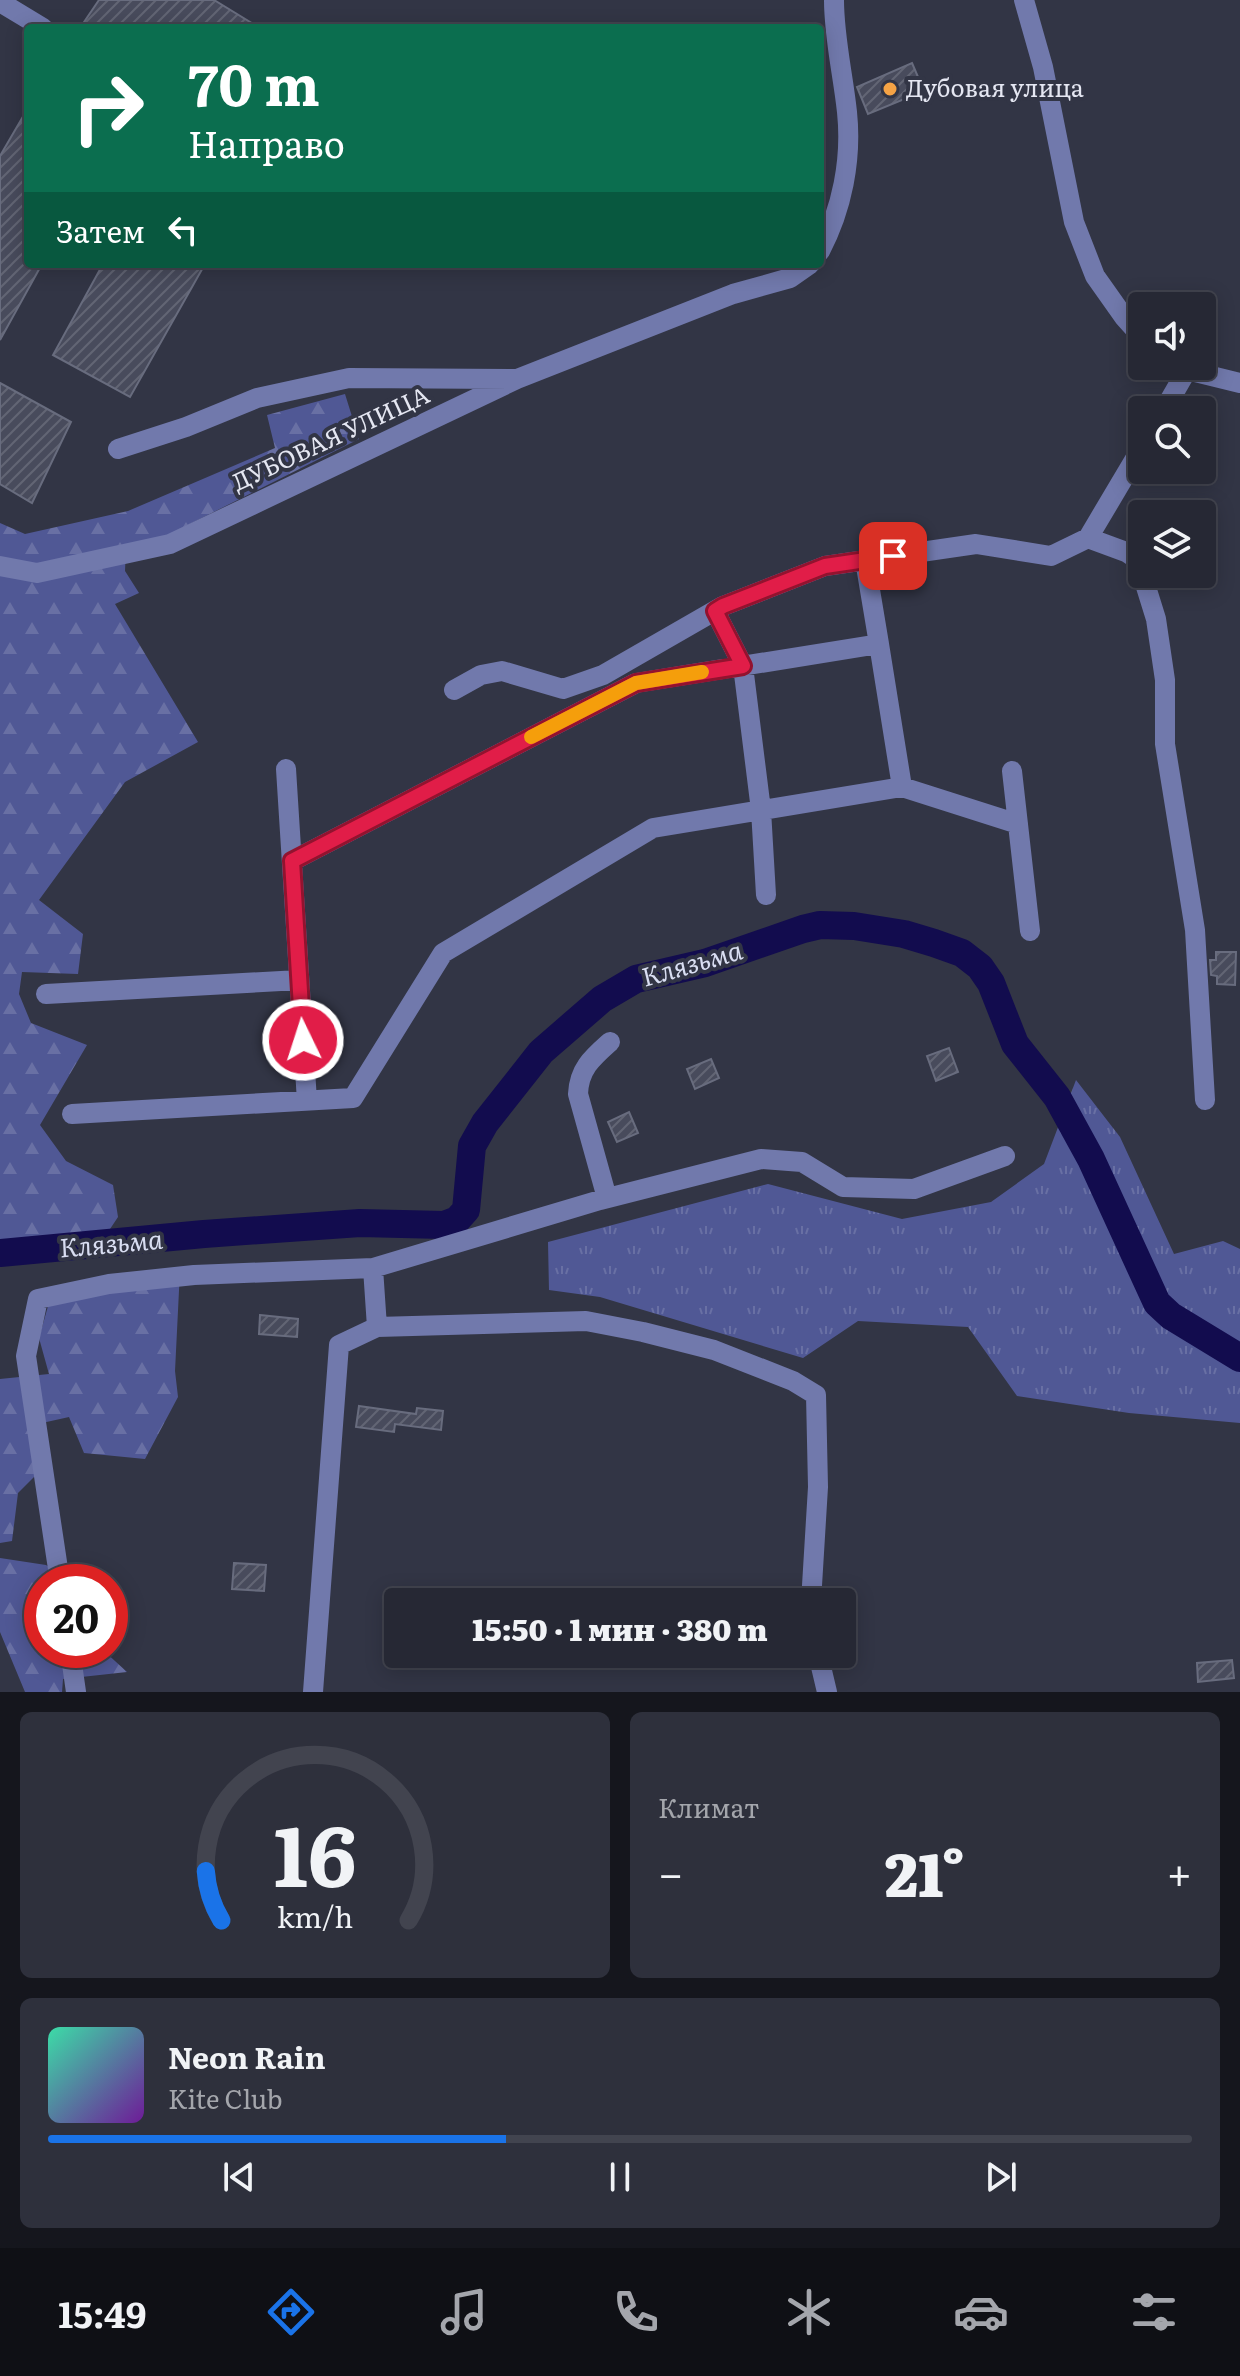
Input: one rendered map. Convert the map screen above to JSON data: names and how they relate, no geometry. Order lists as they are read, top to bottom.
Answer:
{
  "streets": {
    "street": ["ДУБОВАЯ УЛИЦА"]
  },
  "water": ["Клязьма"],
  "places": ["Дубовая улица"],
  "page": {
    "turn": ["70 m", "Направо"],
    "then": "Затем",
    "limit": "20",
    "trip": "15:50 · 1 мин · 380 m",
    "tile": "Климат",
    "heat": ["−", "21°", "+"],
    "song": ["Neon Rain", "Kite Club"],
    "tabs": "15:49",
    "gauge": ["16", "km/h"]
  }
}
